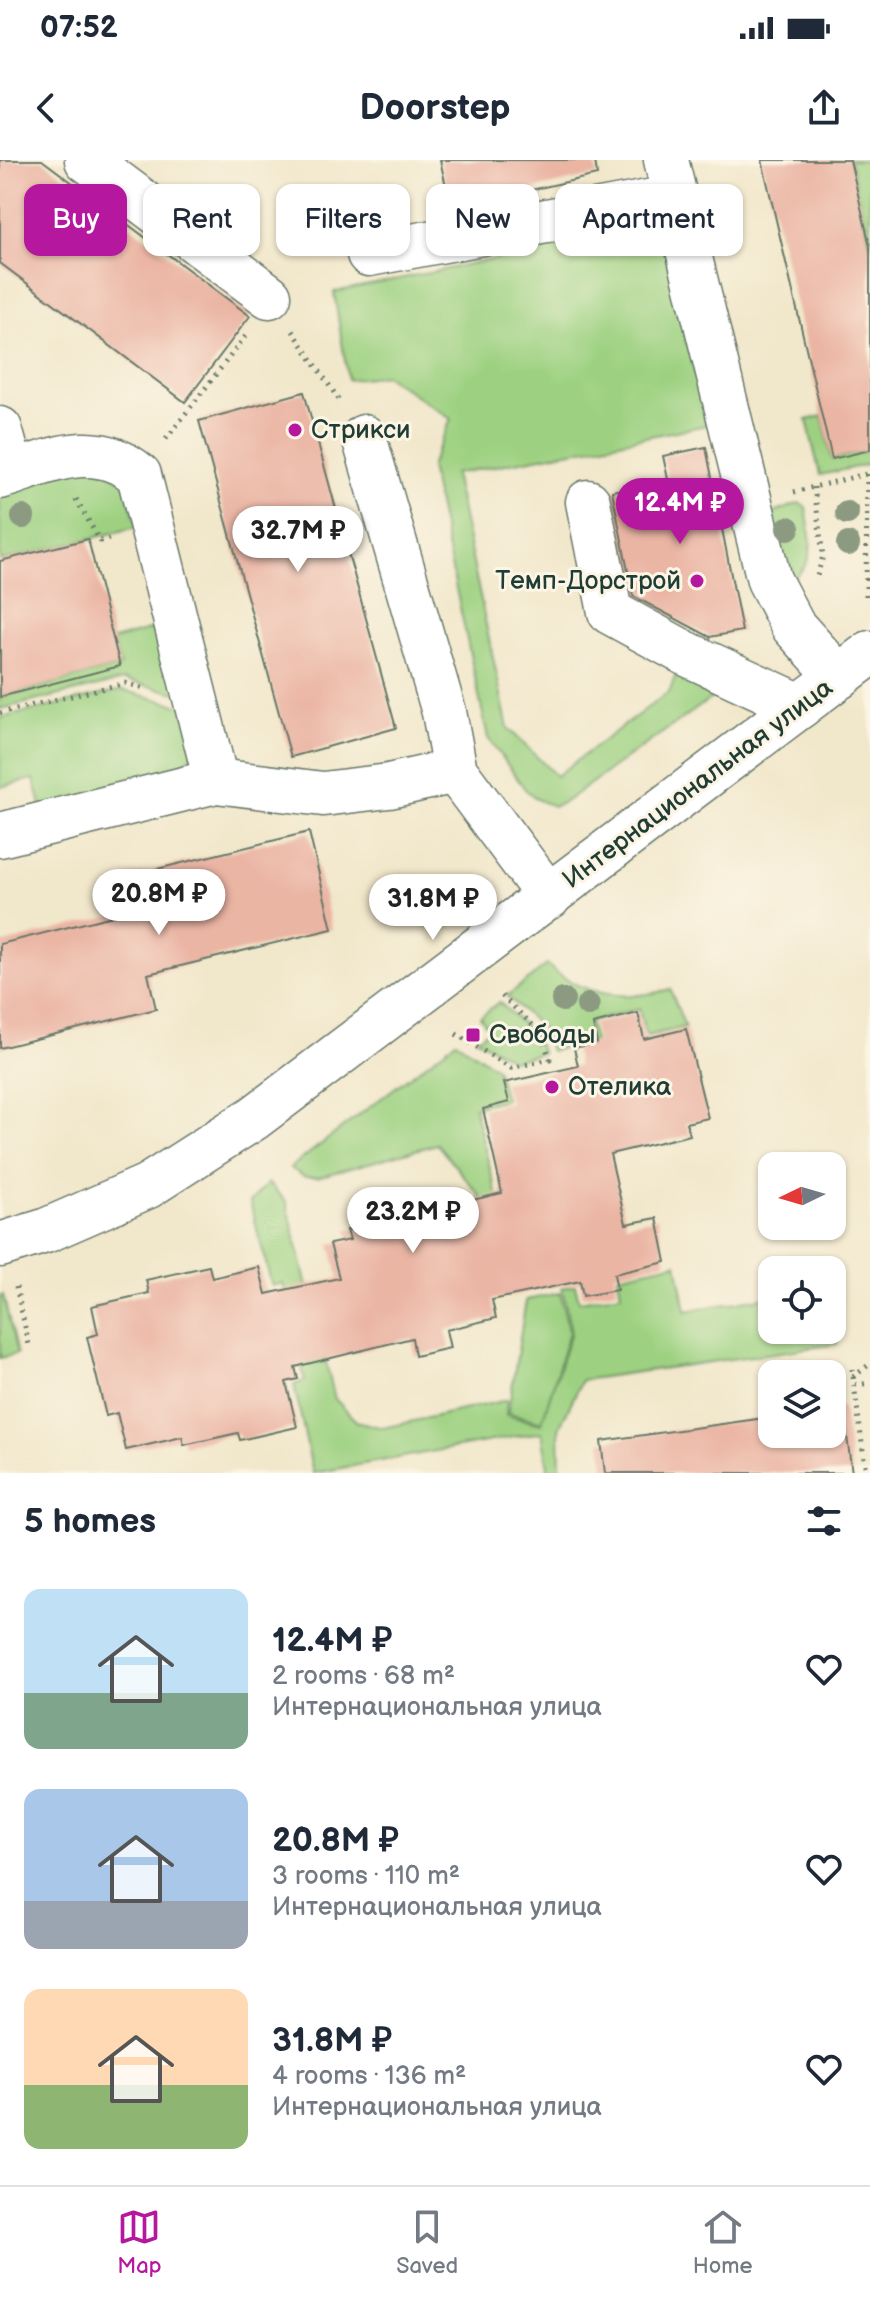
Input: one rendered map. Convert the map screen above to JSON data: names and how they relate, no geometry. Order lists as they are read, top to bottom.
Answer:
{
  "streets": {
    "street": ["Интернациональная улица"]
  },
  "places": {
    "other": ["Стрикси", "Темп-Дорстрой", "Отелика"],
    "transit": ["Свободы"]
  },
  "north": "left",
  "page": {
    "status": "07:52",
    "header": "Doorstep",
    "chip": [
      "Buy",
      "Rent",
      "Filters",
      "New",
      "Apartment"
    ],
    "price": [
      "12.4M ₽",
      "32.7M ₽",
      "20.8M ₽",
      "31.8M ₽",
      "23.2M ₽"
    ],
    "heading": "5 homes",
    "list": [
      {
        "name": "12.4M ₽",
        "note": "2 rooms · 68 m² · Интернациональная улица"
      },
      {
        "name": "20.8M ₽",
        "note": "3 rooms · 110 m² · Интернациональная улица"
      },
      {
        "name": "31.8M ₽",
        "note": "4 rooms · 136 m² · Интернациональная улица"
      }
    ],
    "tabs": ["Map", "Saved", "Home"]
  }
}
